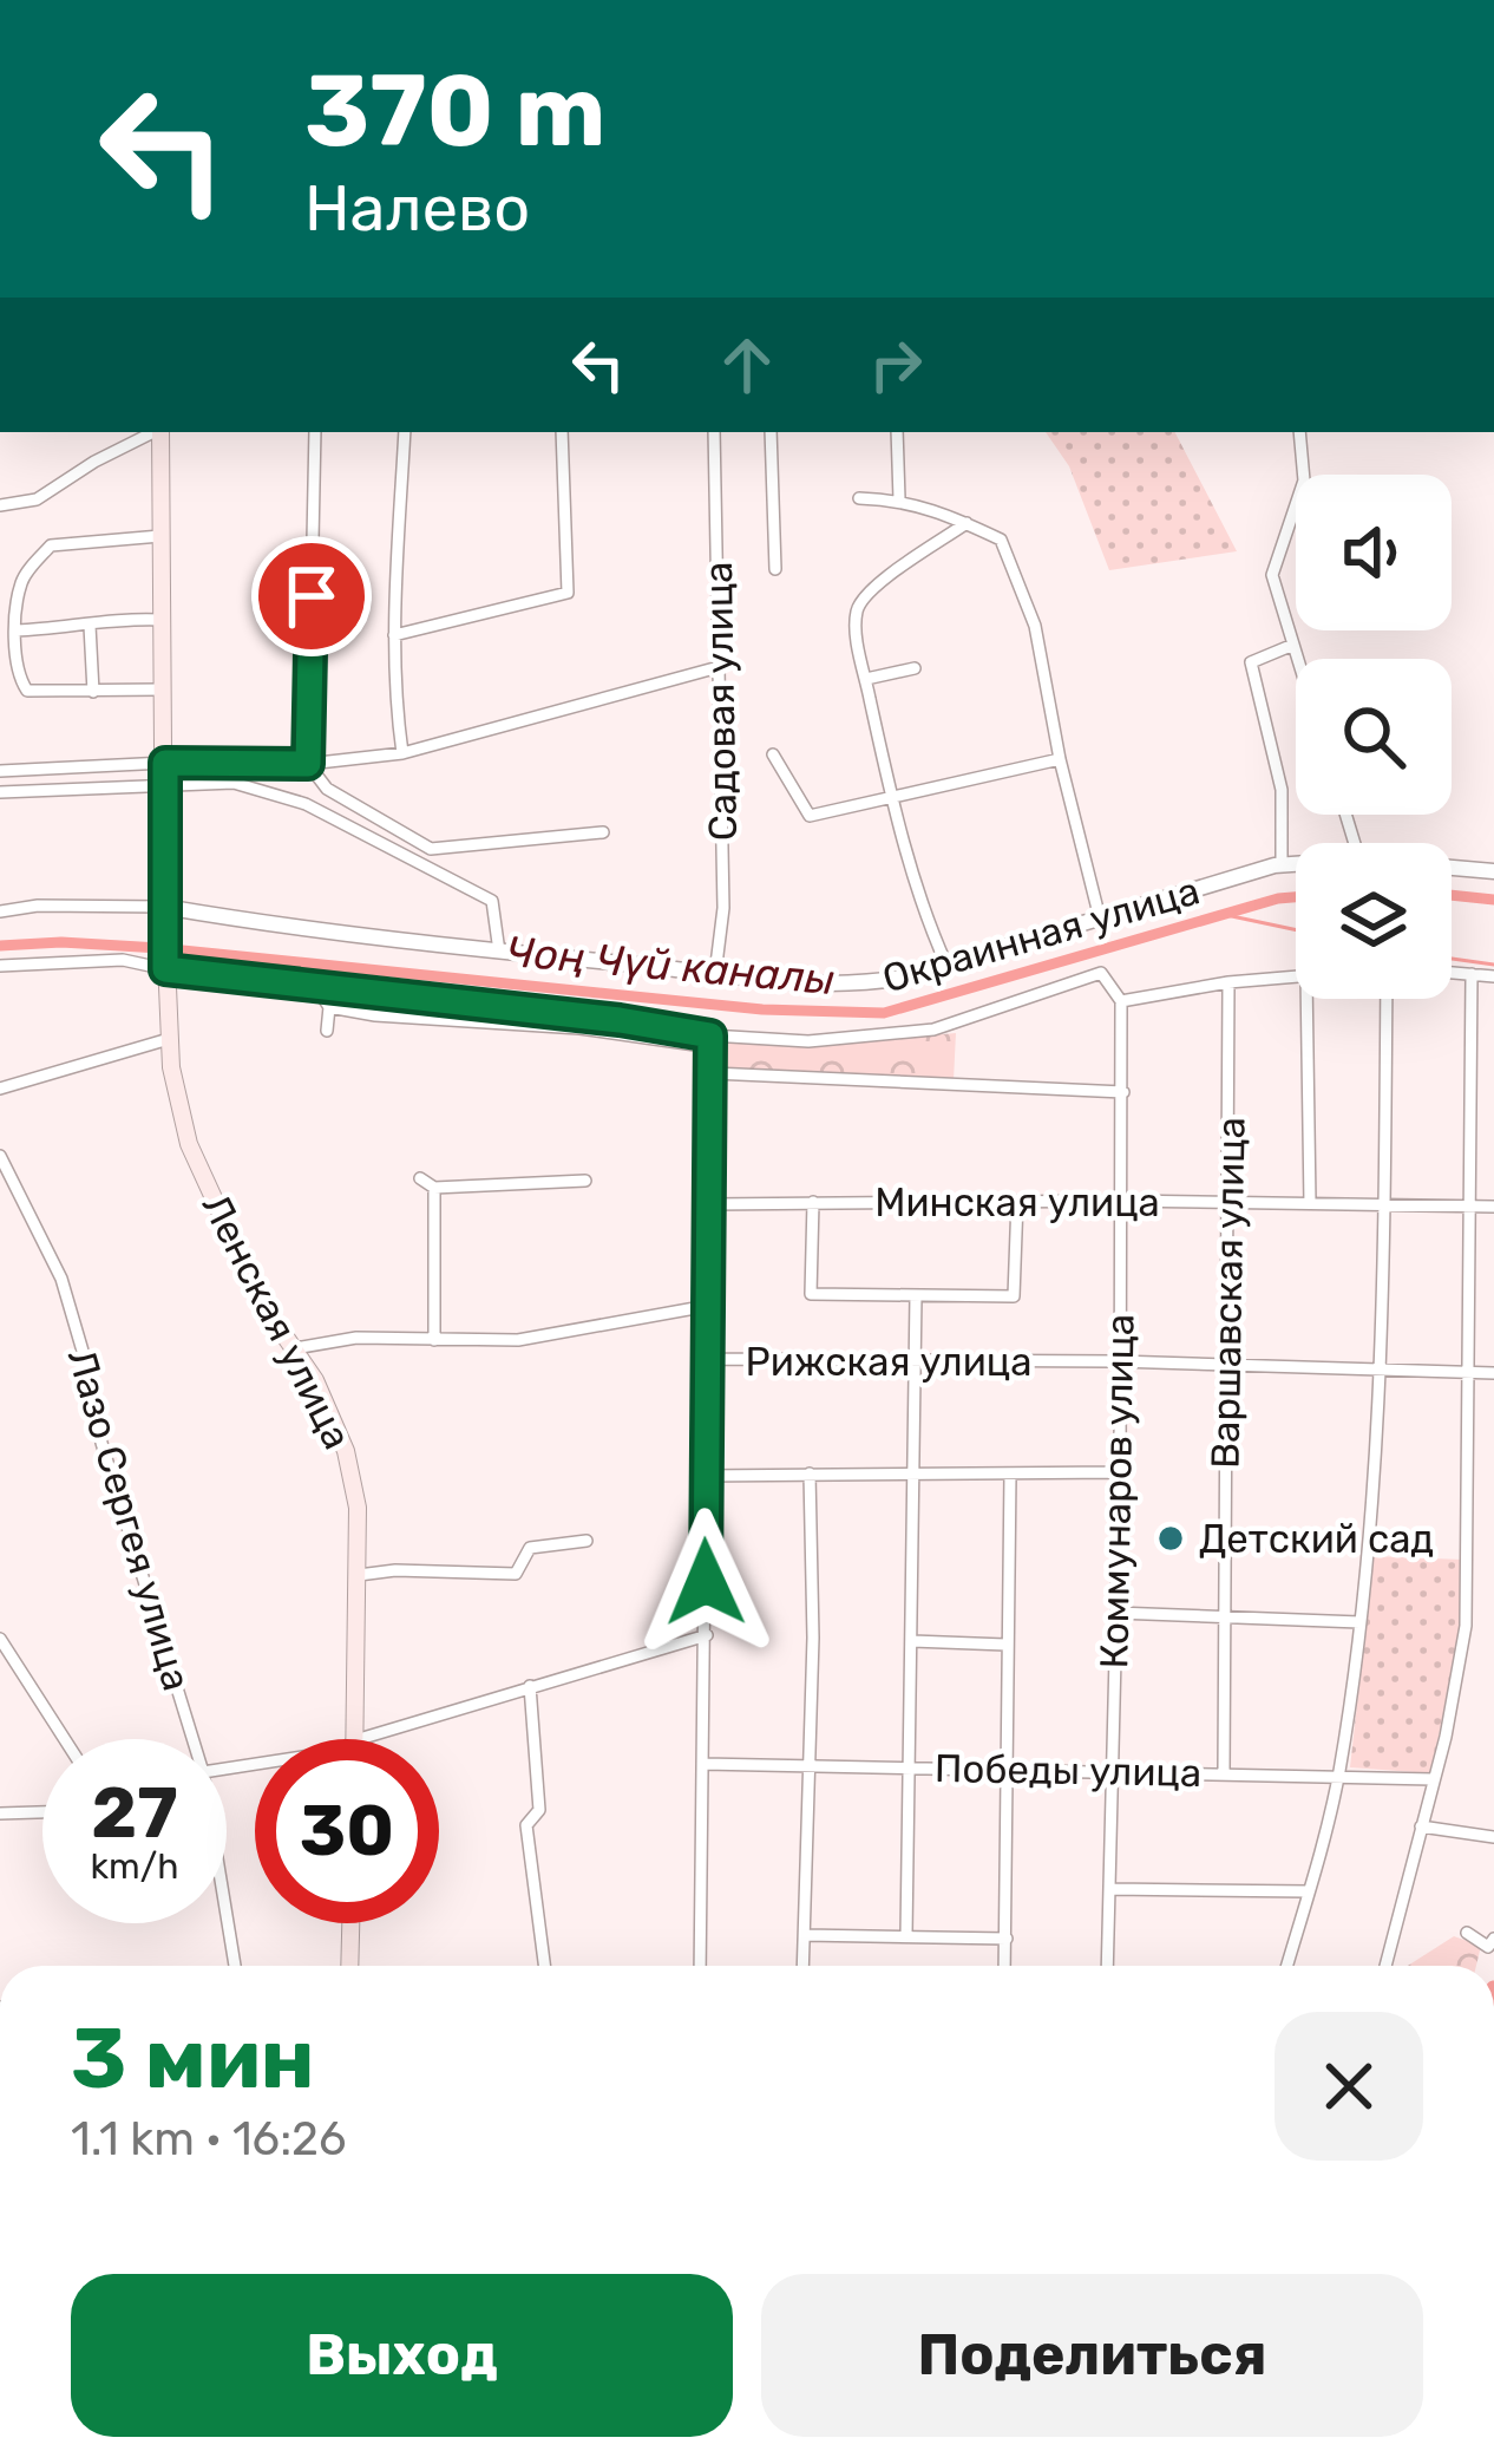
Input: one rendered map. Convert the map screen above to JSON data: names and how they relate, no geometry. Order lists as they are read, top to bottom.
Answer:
{
  "streets": {
    "main road": ["Ленская улица"],
    "street": [
      "Садовая улица",
      "Окраинная улица",
      "Минская улица",
      "Варшавская улица",
      "Рижская улица",
      "Коммунаров улица",
      "Лазо Сергея улица",
      "Победы улица"
    ]
  },
  "crossings": [
    ["Садовая улица", "Окраинная улица"],
    ["Окраинная улица", "Ленская улица"],
    ["Минская улица", "Варшавская улица"],
    ["Минская улица", "Коммунаров улица"],
    ["Варшавская улица", "Рижская улица"],
    ["Варшавская улица", "Победы улица"],
    ["Рижская улица", "Коммунаров улица"],
    ["Коммунаров улица", "Победы улица"]
  ],
  "water": ["Чоң Чүй каналы"],
  "places": ["Детский сад"],
  "page": {
    "turn": ["370 m", "Налево"],
    "speed": "27 km/h",
    "limit": "30",
    "heading": ["3 мин", "1.1 km · 16:26"],
    "buttons": ["Выход", "Поделиться"]
  }
}
